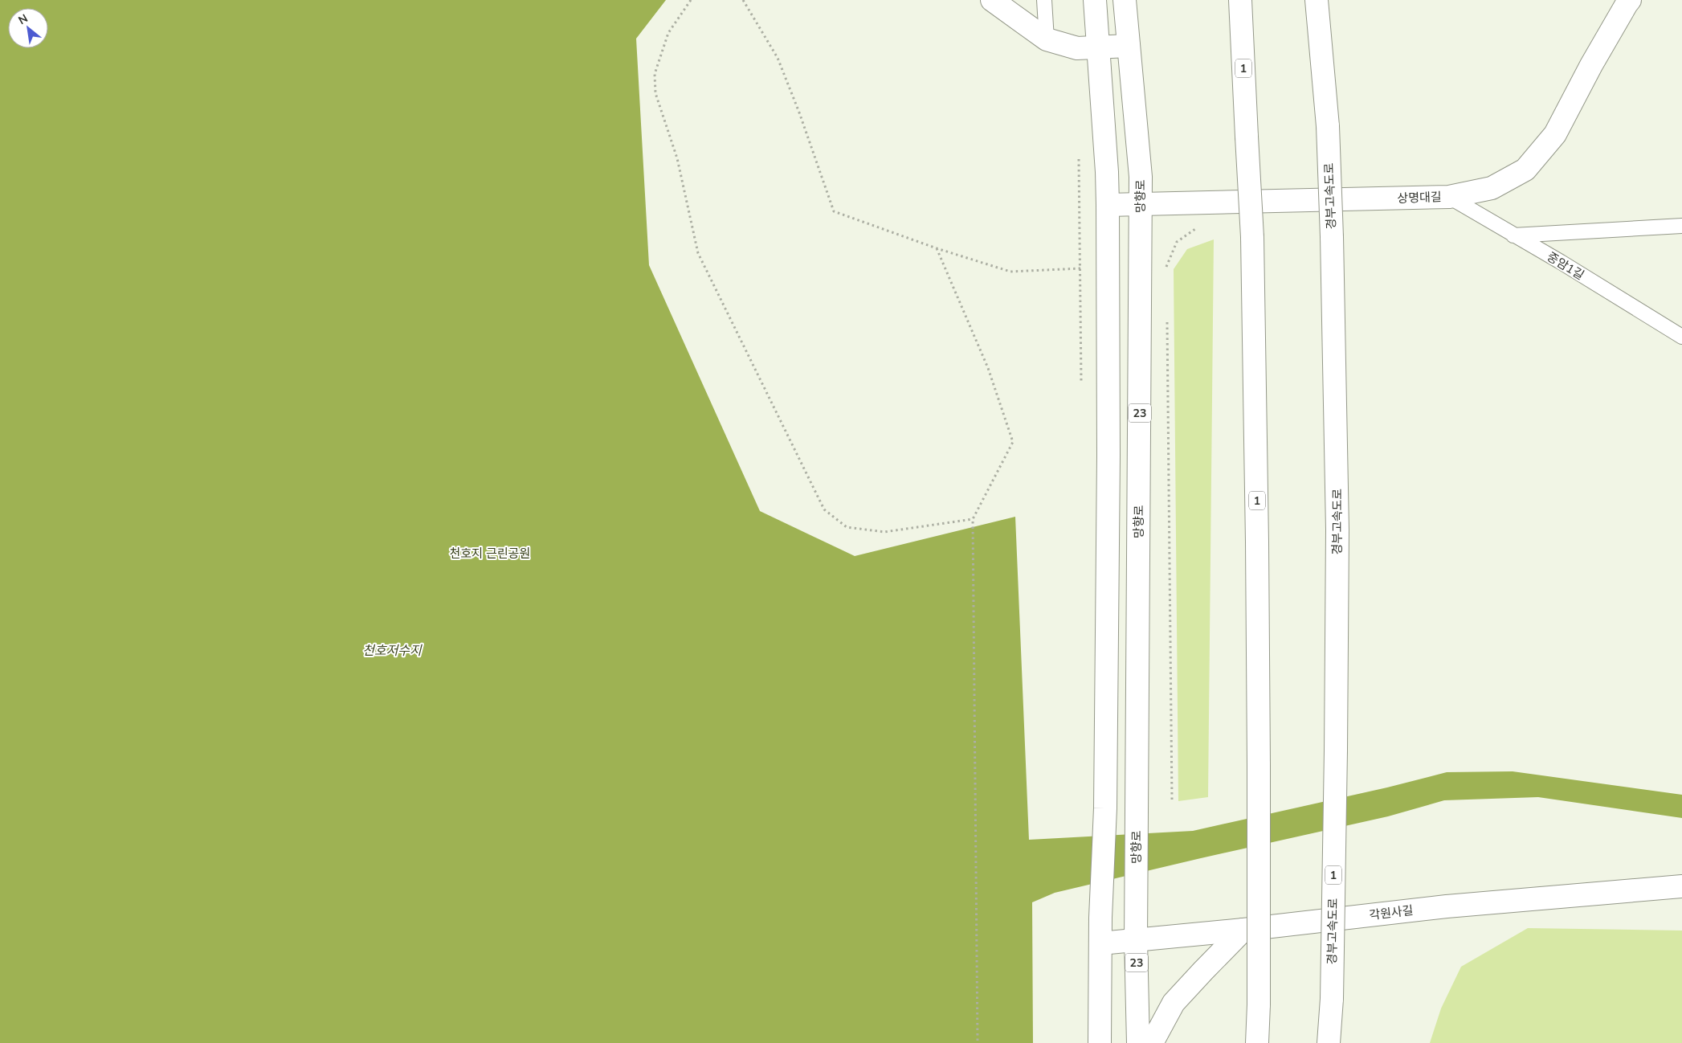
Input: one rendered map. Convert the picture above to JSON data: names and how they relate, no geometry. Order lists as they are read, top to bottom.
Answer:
{
  "streets": {
    "main road": [
      "1",
      "망향로",
      "경부고속도로",
      "상명대길",
      "23",
      "각원사길"
    ],
    "lane": ["중암1길"]
  },
  "crossings": [
    ["망향로", "상명대길"],
    ["망향로", "각원사길"],
    ["상명대길", "중암1길"]
  ],
  "water": ["천호저수지"],
  "parks": ["천호지 근린공원"],
  "north": "top left"
}
